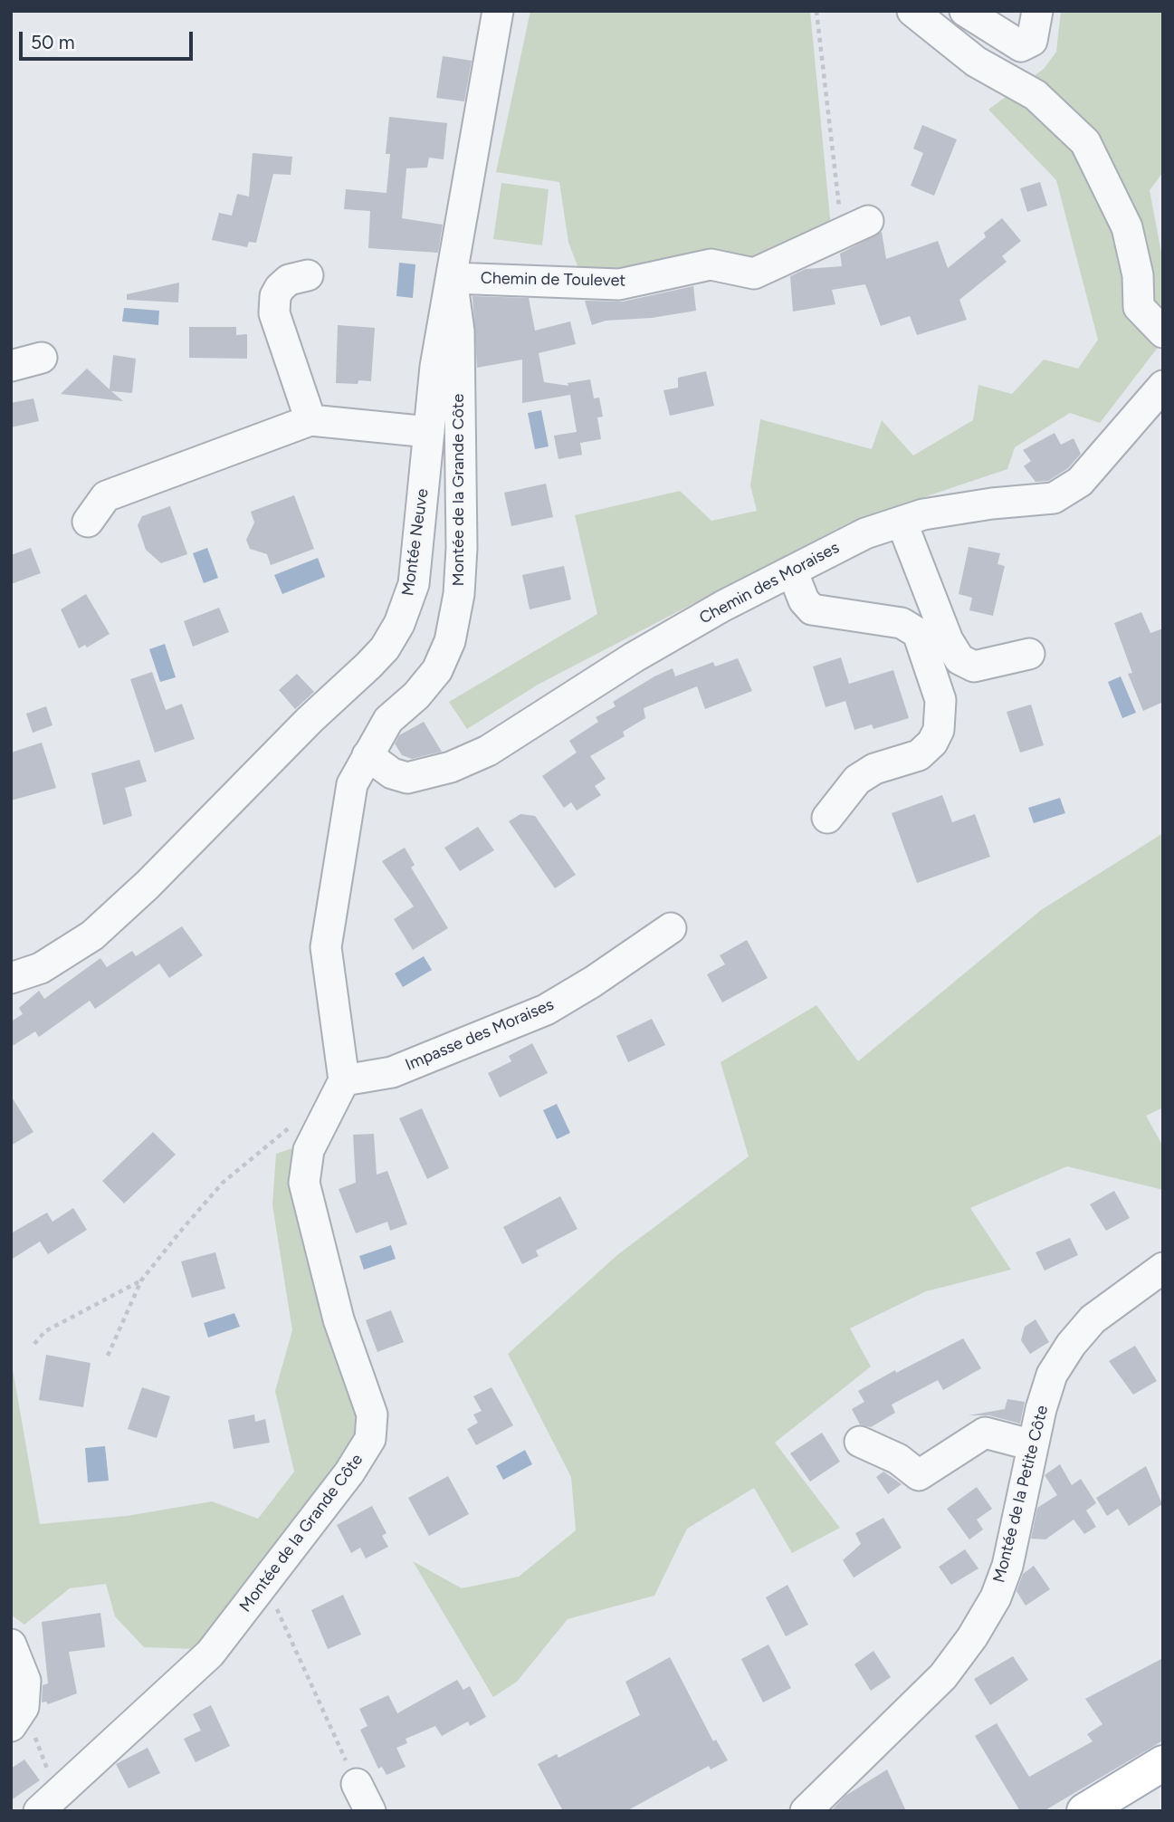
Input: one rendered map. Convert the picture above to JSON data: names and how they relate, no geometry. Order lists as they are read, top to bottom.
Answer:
{
  "streets": {
    "street": [
      "Chemin de Toulevet",
      "Montée de la Grande Côte",
      "Montée Neuve",
      "Chemin des Moraises",
      "Impasse des Moraises",
      "Montée de la Petite Côte"
    ]
  },
  "crossings": [
    ["Chemin de Toulevet", "Montée de la Grande Côte"],
    ["Chemin de Toulevet", "Montée Neuve"],
    ["Montée de la Grande Côte", "Montée Neuve"],
    ["Montée de la Grande Côte", "Chemin des Moraises"],
    ["Montée de la Grande Côte", "Impasse des Moraises"]
  ],
  "scale_bar": "50 m"
}
